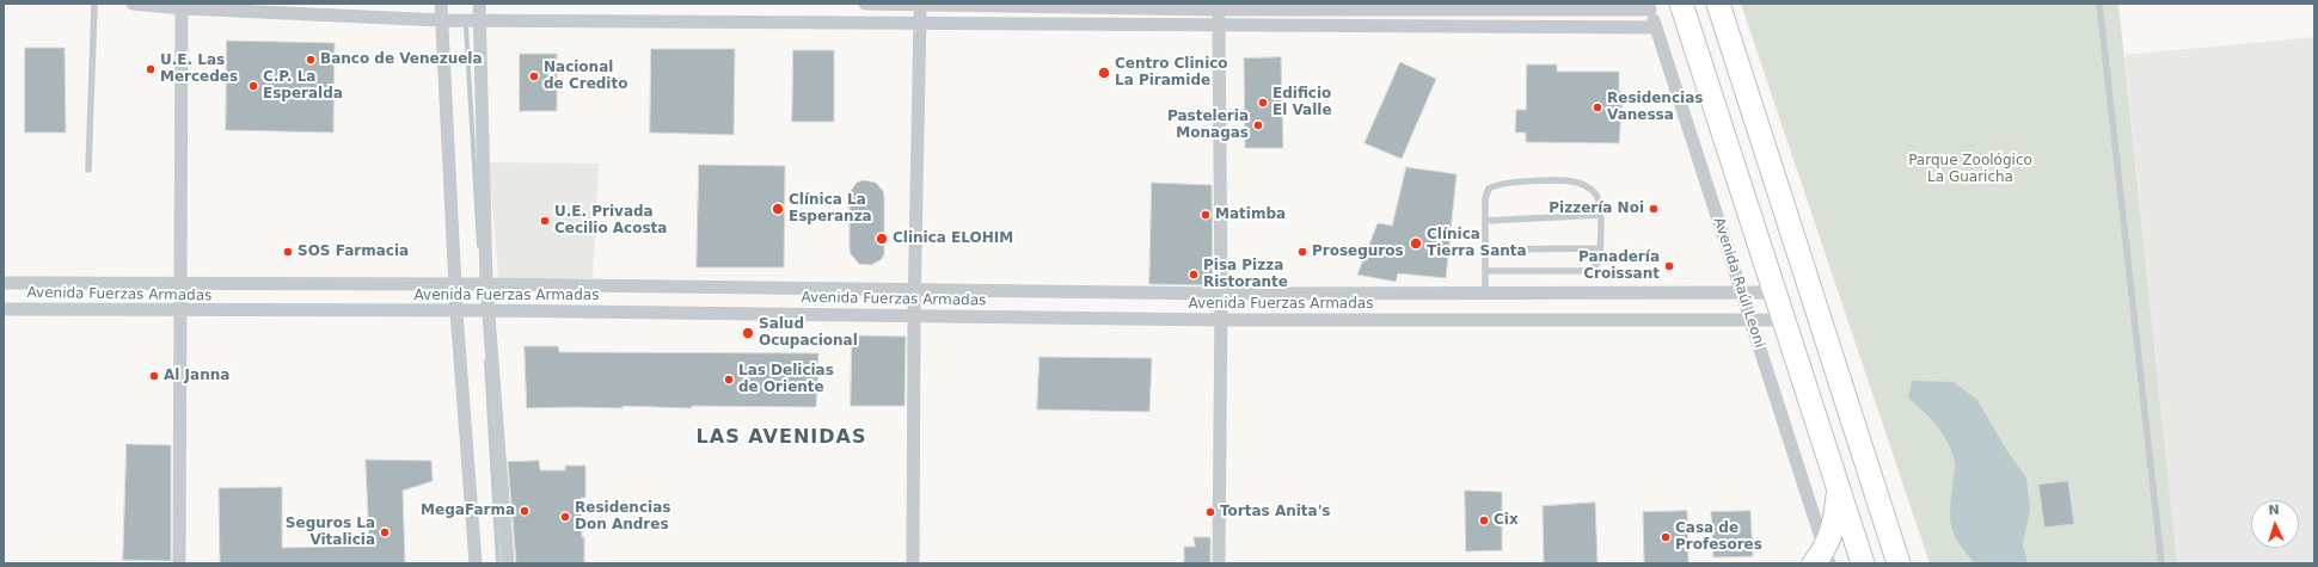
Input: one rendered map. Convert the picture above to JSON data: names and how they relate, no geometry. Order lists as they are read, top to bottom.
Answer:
{
  "streets": {
    "street": ["Avenida Raúl Leoni", "Avenida Fuerzas Armadas"]
  },
  "crossings": [
    ["Avenida Raúl Leoni", "Avenida Fuerzas Armadas"]
  ],
  "districts": ["LAS AVENIDAS"],
  "parks": ["Parque Zoológico La Guaricha"],
  "places": [
    "Banco de Venezuela",
    "U.E. Las Mercedes",
    "Centro Clinico La Piramide",
    "Nacional de Credito",
    "C.P. La Esperalda",
    "Edificio El Valle",
    "Residencias Vanessa",
    "Pasteleria Monagas",
    "Clínica La Esperanza",
    "Pizzería Noi",
    "Matimba",
    "U.E. Privada Cecilio Acosta",
    "Clinica ELOHIM",
    "Clínica Tierra Santa",
    "SOS Farmacia",
    "Proseguros",
    "Panadería Croissant",
    "Pisa Pizza Ristorante",
    "Salud Ocupacional",
    "Al Janna",
    "Las Delicias de Oriente",
    "MegaFarma",
    "Tortas Anita's",
    "Residencias Don Andres",
    "Cix",
    "Seguros La Vitalicia",
    "Casa de Profesores"
  ],
  "north": "top"
}
